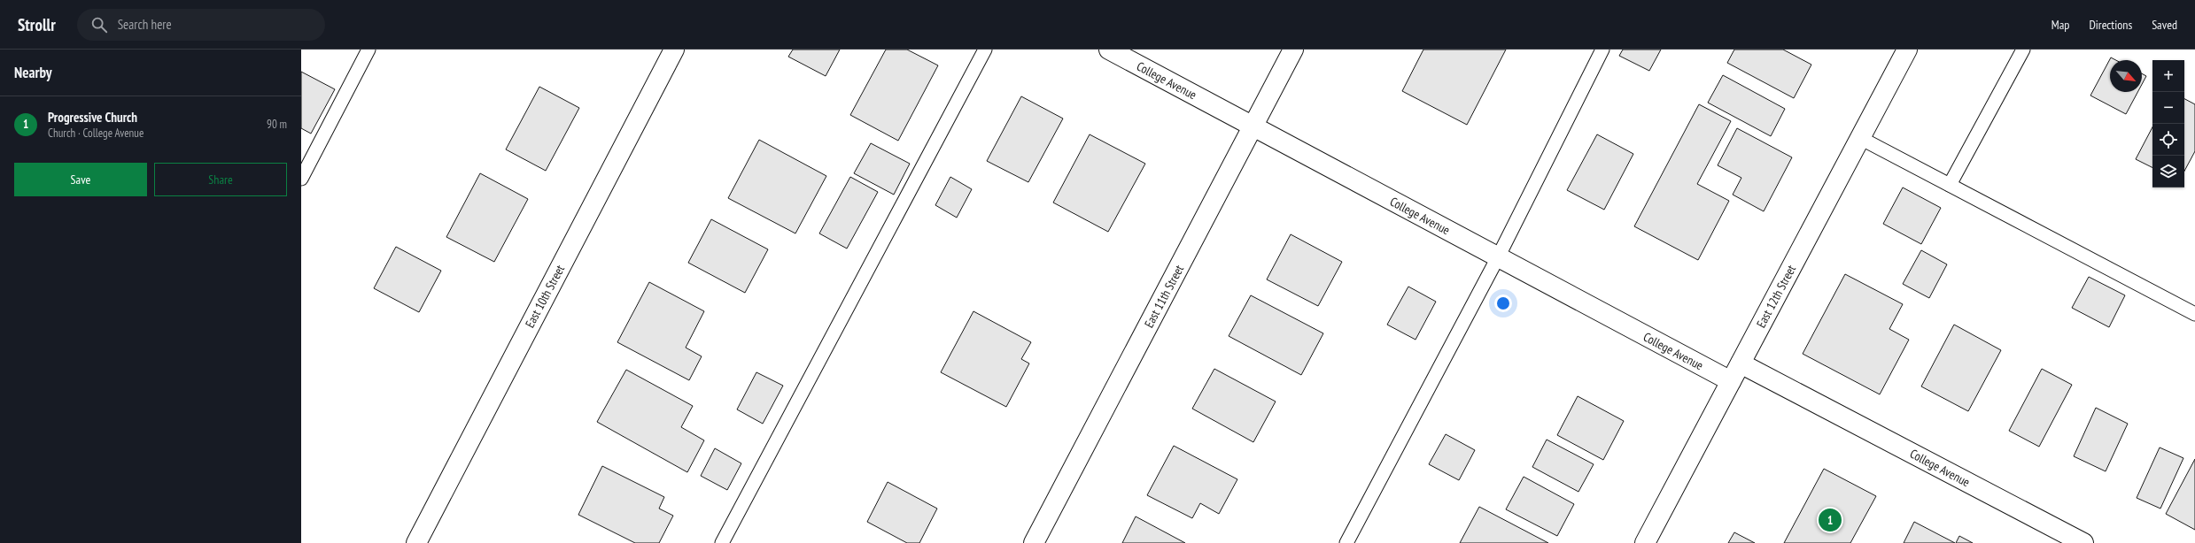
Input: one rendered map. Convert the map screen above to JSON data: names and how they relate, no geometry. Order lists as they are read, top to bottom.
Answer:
{
  "streets": {
    "street": [
      "College Avenue",
      "East 10th Street",
      "East 11th Street",
      "East 12th Street"
    ]
  },
  "crossings": [
    ["College Avenue", "East 11th Street"],
    ["College Avenue", "East 12th Street"]
  ],
  "north": "bottom right",
  "page": {
    "header": "Strollr",
    "search": "Search here",
    "nav": ["Map", "Directions", "Saved"],
    "heading": "Nearby",
    "map_buttons": ["+", "−"],
    "list": [
      {
        "mark": "1",
        "name": "Progressive Church",
        "note": "Church · College Avenue",
        "value": "90 m"
      }
    ],
    "buttons": ["Save", "Share"],
    "pins": "1"
  }
}
